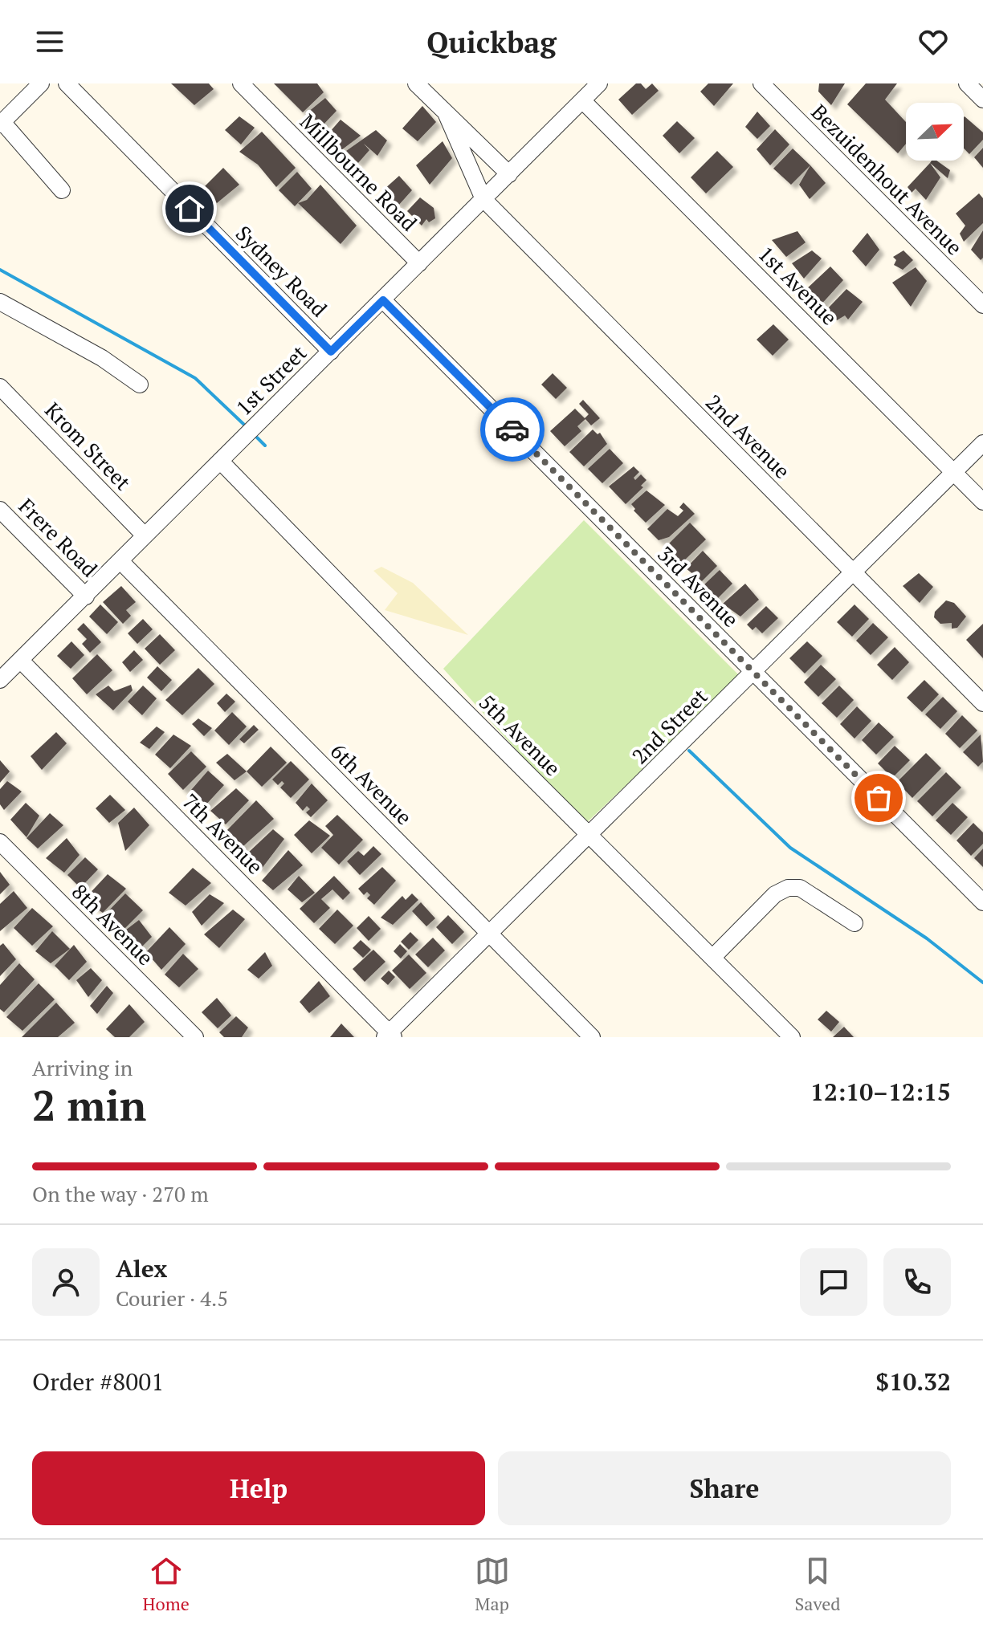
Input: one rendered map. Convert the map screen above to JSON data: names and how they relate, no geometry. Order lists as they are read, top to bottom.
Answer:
{
  "streets": {
    "street": [
      "Millbourne Road",
      "Bezuidenhout Avenue",
      "Sydney Road",
      "1st Avenue",
      "1st Street",
      "2nd Avenue",
      "Krom Street",
      "Frere Road",
      "3rd Avenue",
      "2nd Street",
      "5th Avenue",
      "6th Avenue",
      "7th Avenue",
      "8th Avenue"
    ]
  },
  "crossings": [
    ["Millbourne Road", "1st Street"],
    ["Sydney Road", "1st Street"],
    ["1st Avenue", "1st Street"],
    ["1st Avenue", "2nd Street"],
    ["1st Street", "2nd Avenue"],
    ["1st Street", "Krom Street"],
    ["1st Street", "Frere Road"],
    ["1st Street", "3rd Avenue"],
    ["1st Street", "5th Avenue"],
    ["1st Street", "6th Avenue"],
    ["1st Street", "7th Avenue"],
    ["2nd Avenue", "2nd Street"],
    ["3rd Avenue", "2nd Street"],
    ["2nd Street", "5th Avenue"],
    ["2nd Street", "6th Avenue"],
    ["2nd Street", "7th Avenue"]
  ],
  "north": "top right",
  "page": {
    "header": "Quickbag",
    "heading": ["2 min", "Arriving in", "12:10–12:15"],
    "panel": [
      "Alex",
      "Courier · 4.5",
      "Order #8001",
      "$10.32"
    ],
    "bar": "On the way · 270 m",
    "buttons": ["Help", "Share"],
    "tabs": ["Home", "Map", "Saved"]
  }
}
